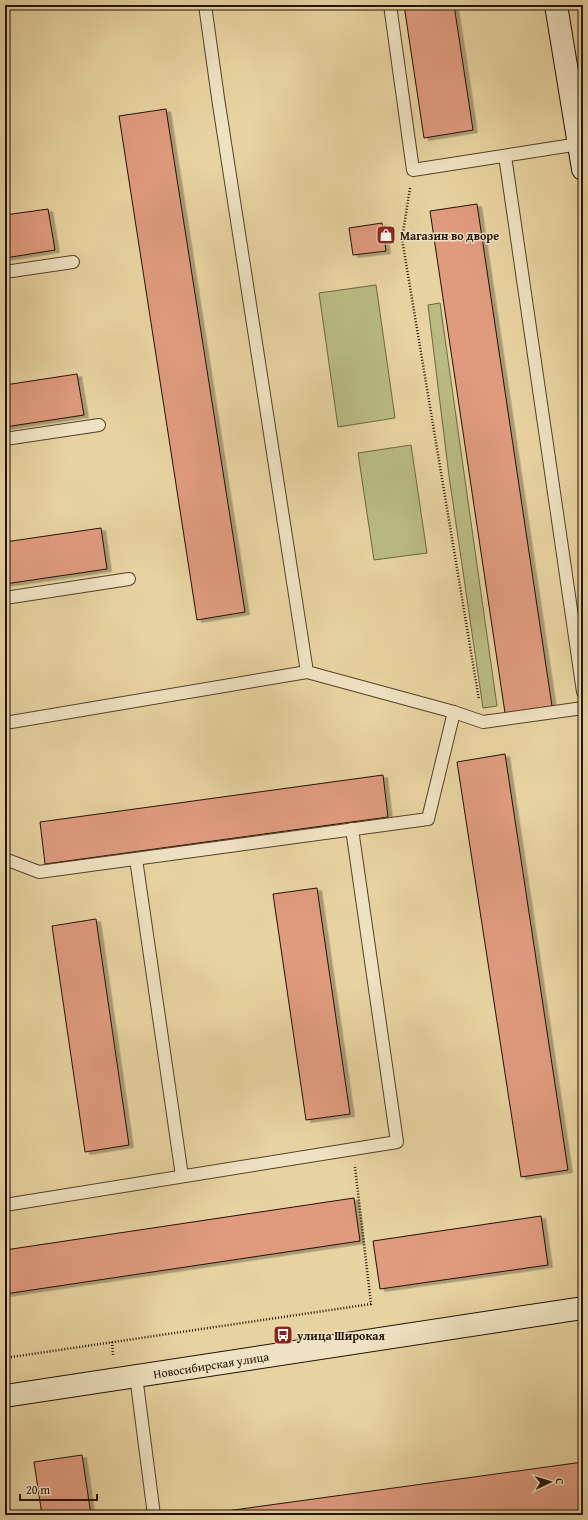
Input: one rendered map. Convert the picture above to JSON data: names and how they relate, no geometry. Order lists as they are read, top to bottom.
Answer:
{
  "streets": {
    "street": ["Новосибирская улица"]
  },
  "places": {
    "shop": ["Магазин во дворе"],
    "bus stop": ["улица Широкая"]
  },
  "scale_bar": "20 m",
  "north": "right"
}
